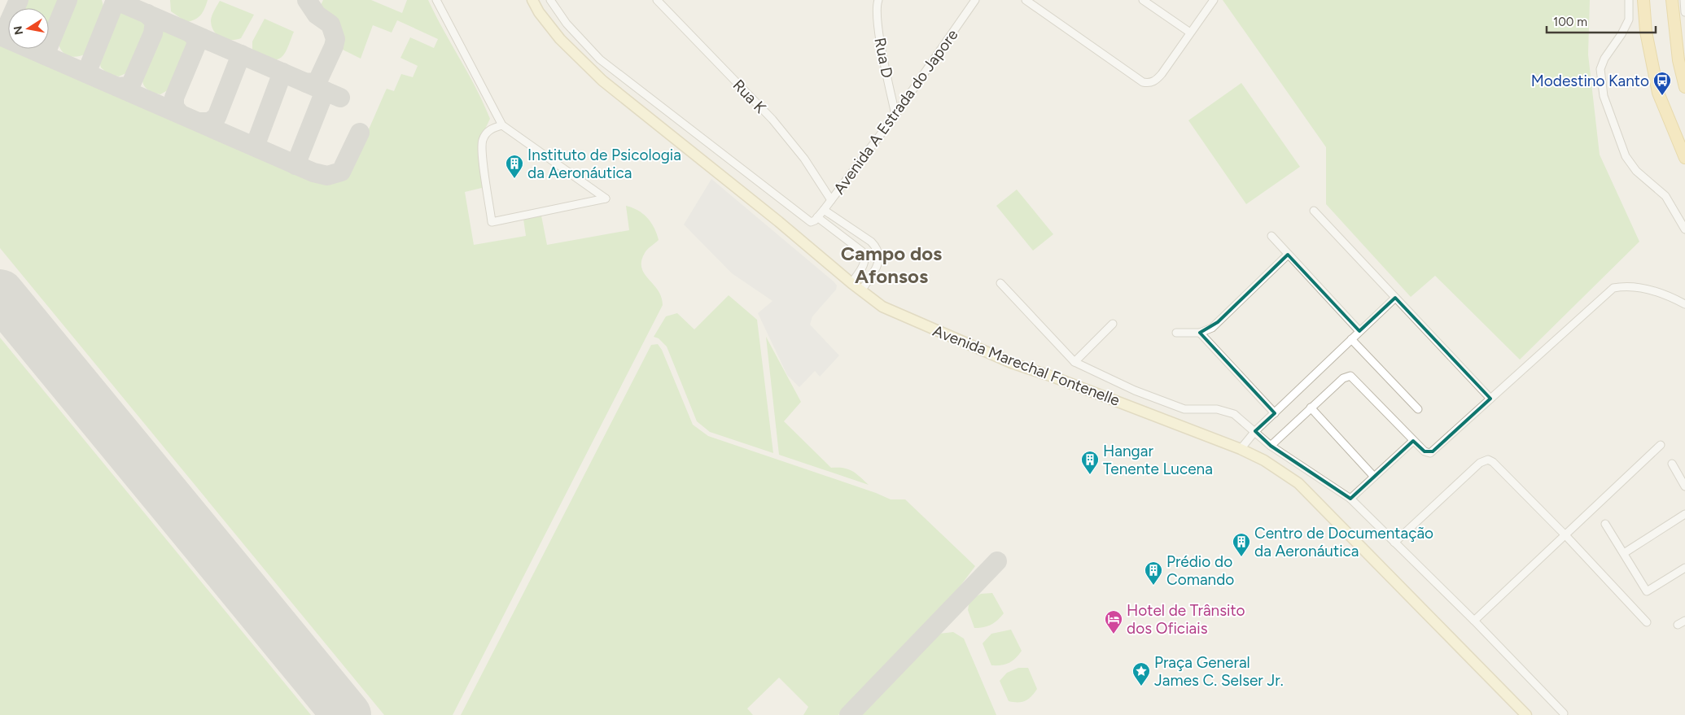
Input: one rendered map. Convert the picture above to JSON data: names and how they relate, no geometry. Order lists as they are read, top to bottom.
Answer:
{
  "streets": {
    "main road": ["Avenida Marechal Fontenelle"],
    "street": ["Rua D", "Rua K", "Avenida A Estrada do Japore"]
  },
  "crossings": [
    ["Rua D", "Avenida A Estrada do Japore"],
    ["Rua K", "Avenida A Estrada do Japore"]
  ],
  "districts": ["Campo dos Afonsos"],
  "places": {
    "bus stop": ["Modestino Kanto"],
    "building": [
      "Instituto de Psicologia da Aeronáutica",
      "Hangar Tenente Lucena",
      "Centro de Documentação da Aeronáutica",
      "Prédio do Comando"
    ],
    "hotel": ["Hotel de Trânsito dos Oficiais"],
    "place": ["Praça General James C. Selser Jr."]
  },
  "scale_bar": "100 m",
  "north": "left"
}
